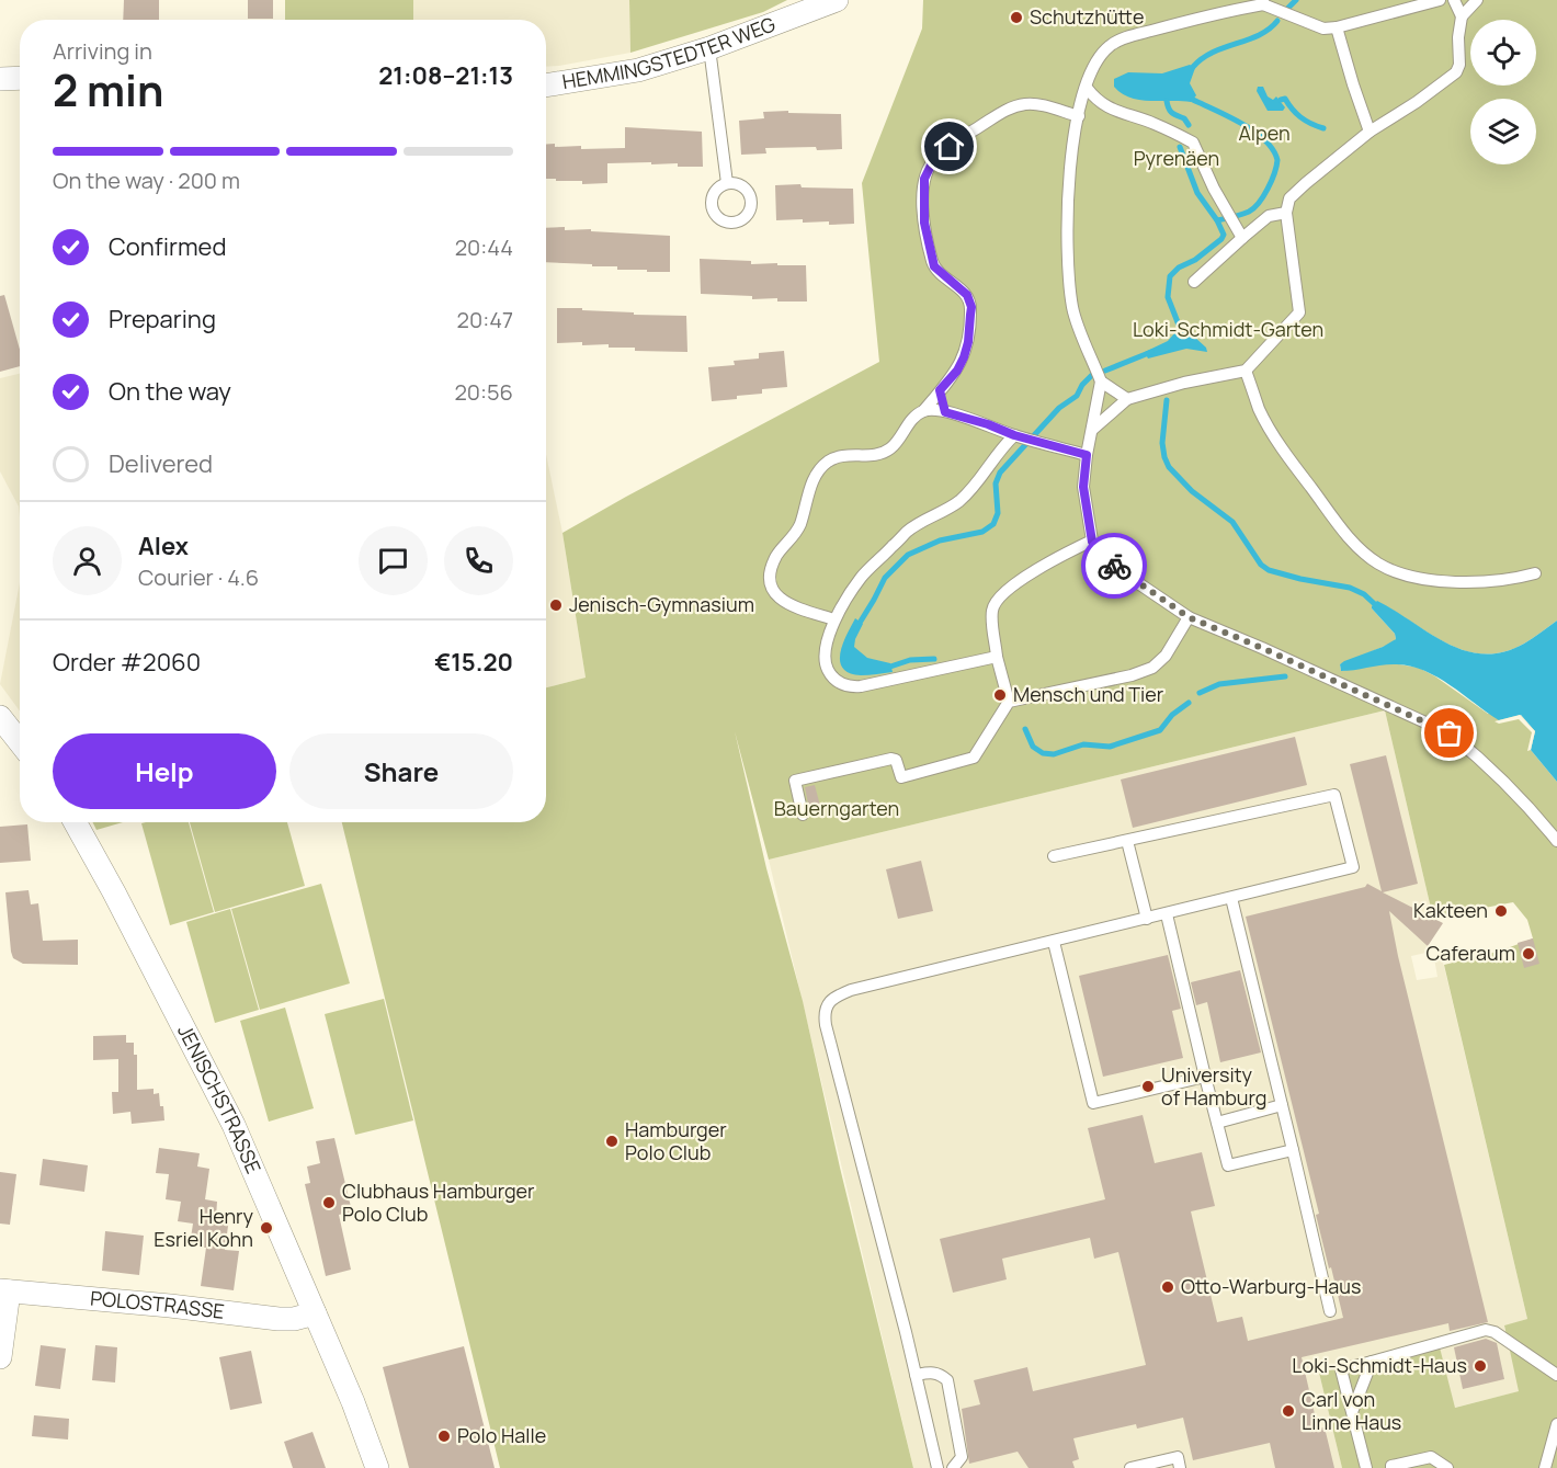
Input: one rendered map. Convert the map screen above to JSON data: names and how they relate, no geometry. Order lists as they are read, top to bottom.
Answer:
{
  "streets": {
    "street": ["HEMMINGSTEDTER WEG", "JENISCHSTRASSE", "POLOSTRASSE"]
  },
  "crossings": [
    ["JENISCHSTRASSE", "POLOSTRASSE"]
  ],
  "parks": [
    "Alpen",
    "Pyrenäen",
    "Loki-Schmidt-Garten",
    "Bauerngarten"
  ],
  "places": [
    "Schutzhütte",
    "Jenisch-Gymnasium",
    "Mensch und Tier",
    "Kakteen",
    "Caferaum",
    "University of Hamburg",
    "Hamburger Polo Club",
    "Clubhaus Hamburger Polo Club",
    "Henry Esriel Kohn",
    "Otto-Warburg-Haus",
    "Loki-Schmidt-Haus",
    "Carl von Linne Haus",
    "Polo Halle"
  ],
  "page": {
    "heading": ["2 min", "Arriving in", "21:08–21:13"],
    "panel": [
      "Alex",
      "Courier · 4.6",
      "Order #2060",
      "€15.20"
    ],
    "bar": "On the way · 200 m",
    "list": [
      ["Confirmed", "20:44"],
      ["Preparing", "20:47"],
      ["On the way", "20:56"],
      "Delivered"
    ],
    "buttons": ["Help", "Share"]
  }
}
